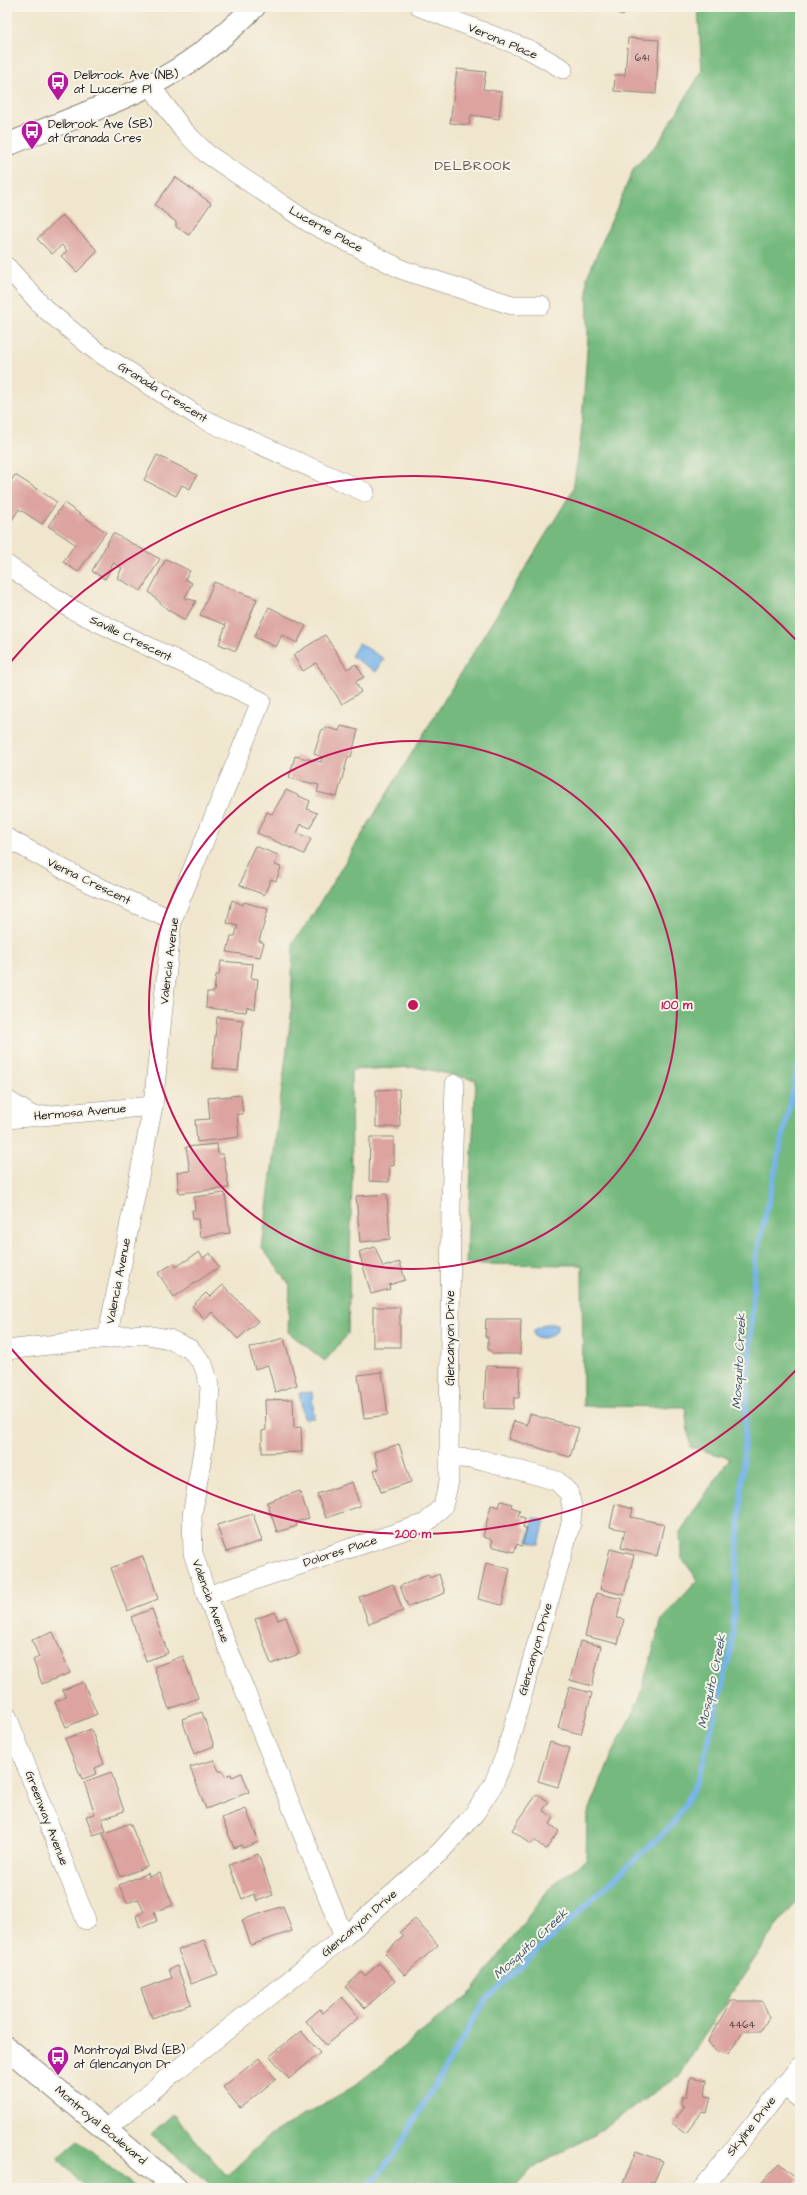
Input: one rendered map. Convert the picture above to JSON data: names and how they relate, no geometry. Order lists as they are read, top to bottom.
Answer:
{
  "streets": {
    "street": [
      "Verona Place",
      "Lucerne Place",
      "Granada Crescent",
      "Saville Crescent",
      "Vienna Crescent",
      "Valencia Avenue",
      "Hermosa Avenue",
      "Glencanyon Drive",
      "Dolores Place",
      "Greenway Avenue",
      "Montroyal Boulevard",
      "Skyline Drive"
    ]
  },
  "crossings": [
    ["Saville Crescent", "Valencia Avenue"],
    ["Vienna Crescent", "Valencia Avenue"],
    ["Valencia Avenue", "Hermosa Avenue"],
    ["Valencia Avenue", "Glencanyon Drive"],
    ["Valencia Avenue", "Dolores Place"],
    ["Glencanyon Drive", "Dolores Place"],
    ["Glencanyon Drive", "Montroyal Boulevard"]
  ],
  "districts": ["DELBROOK"],
  "water": ["Mosquito Creek"],
  "places": {
    "bus stop": ["Delbrook Ave (NB) at Lucerne Pl", "Delbrook Ave (SB) at Granada Cres", "Montroyal Blvd (EB) at Glencanyon Dr"]
  },
  "house_numbers": ["641", "4464"],
  "rings": ["100 m", "200 m"]
}
